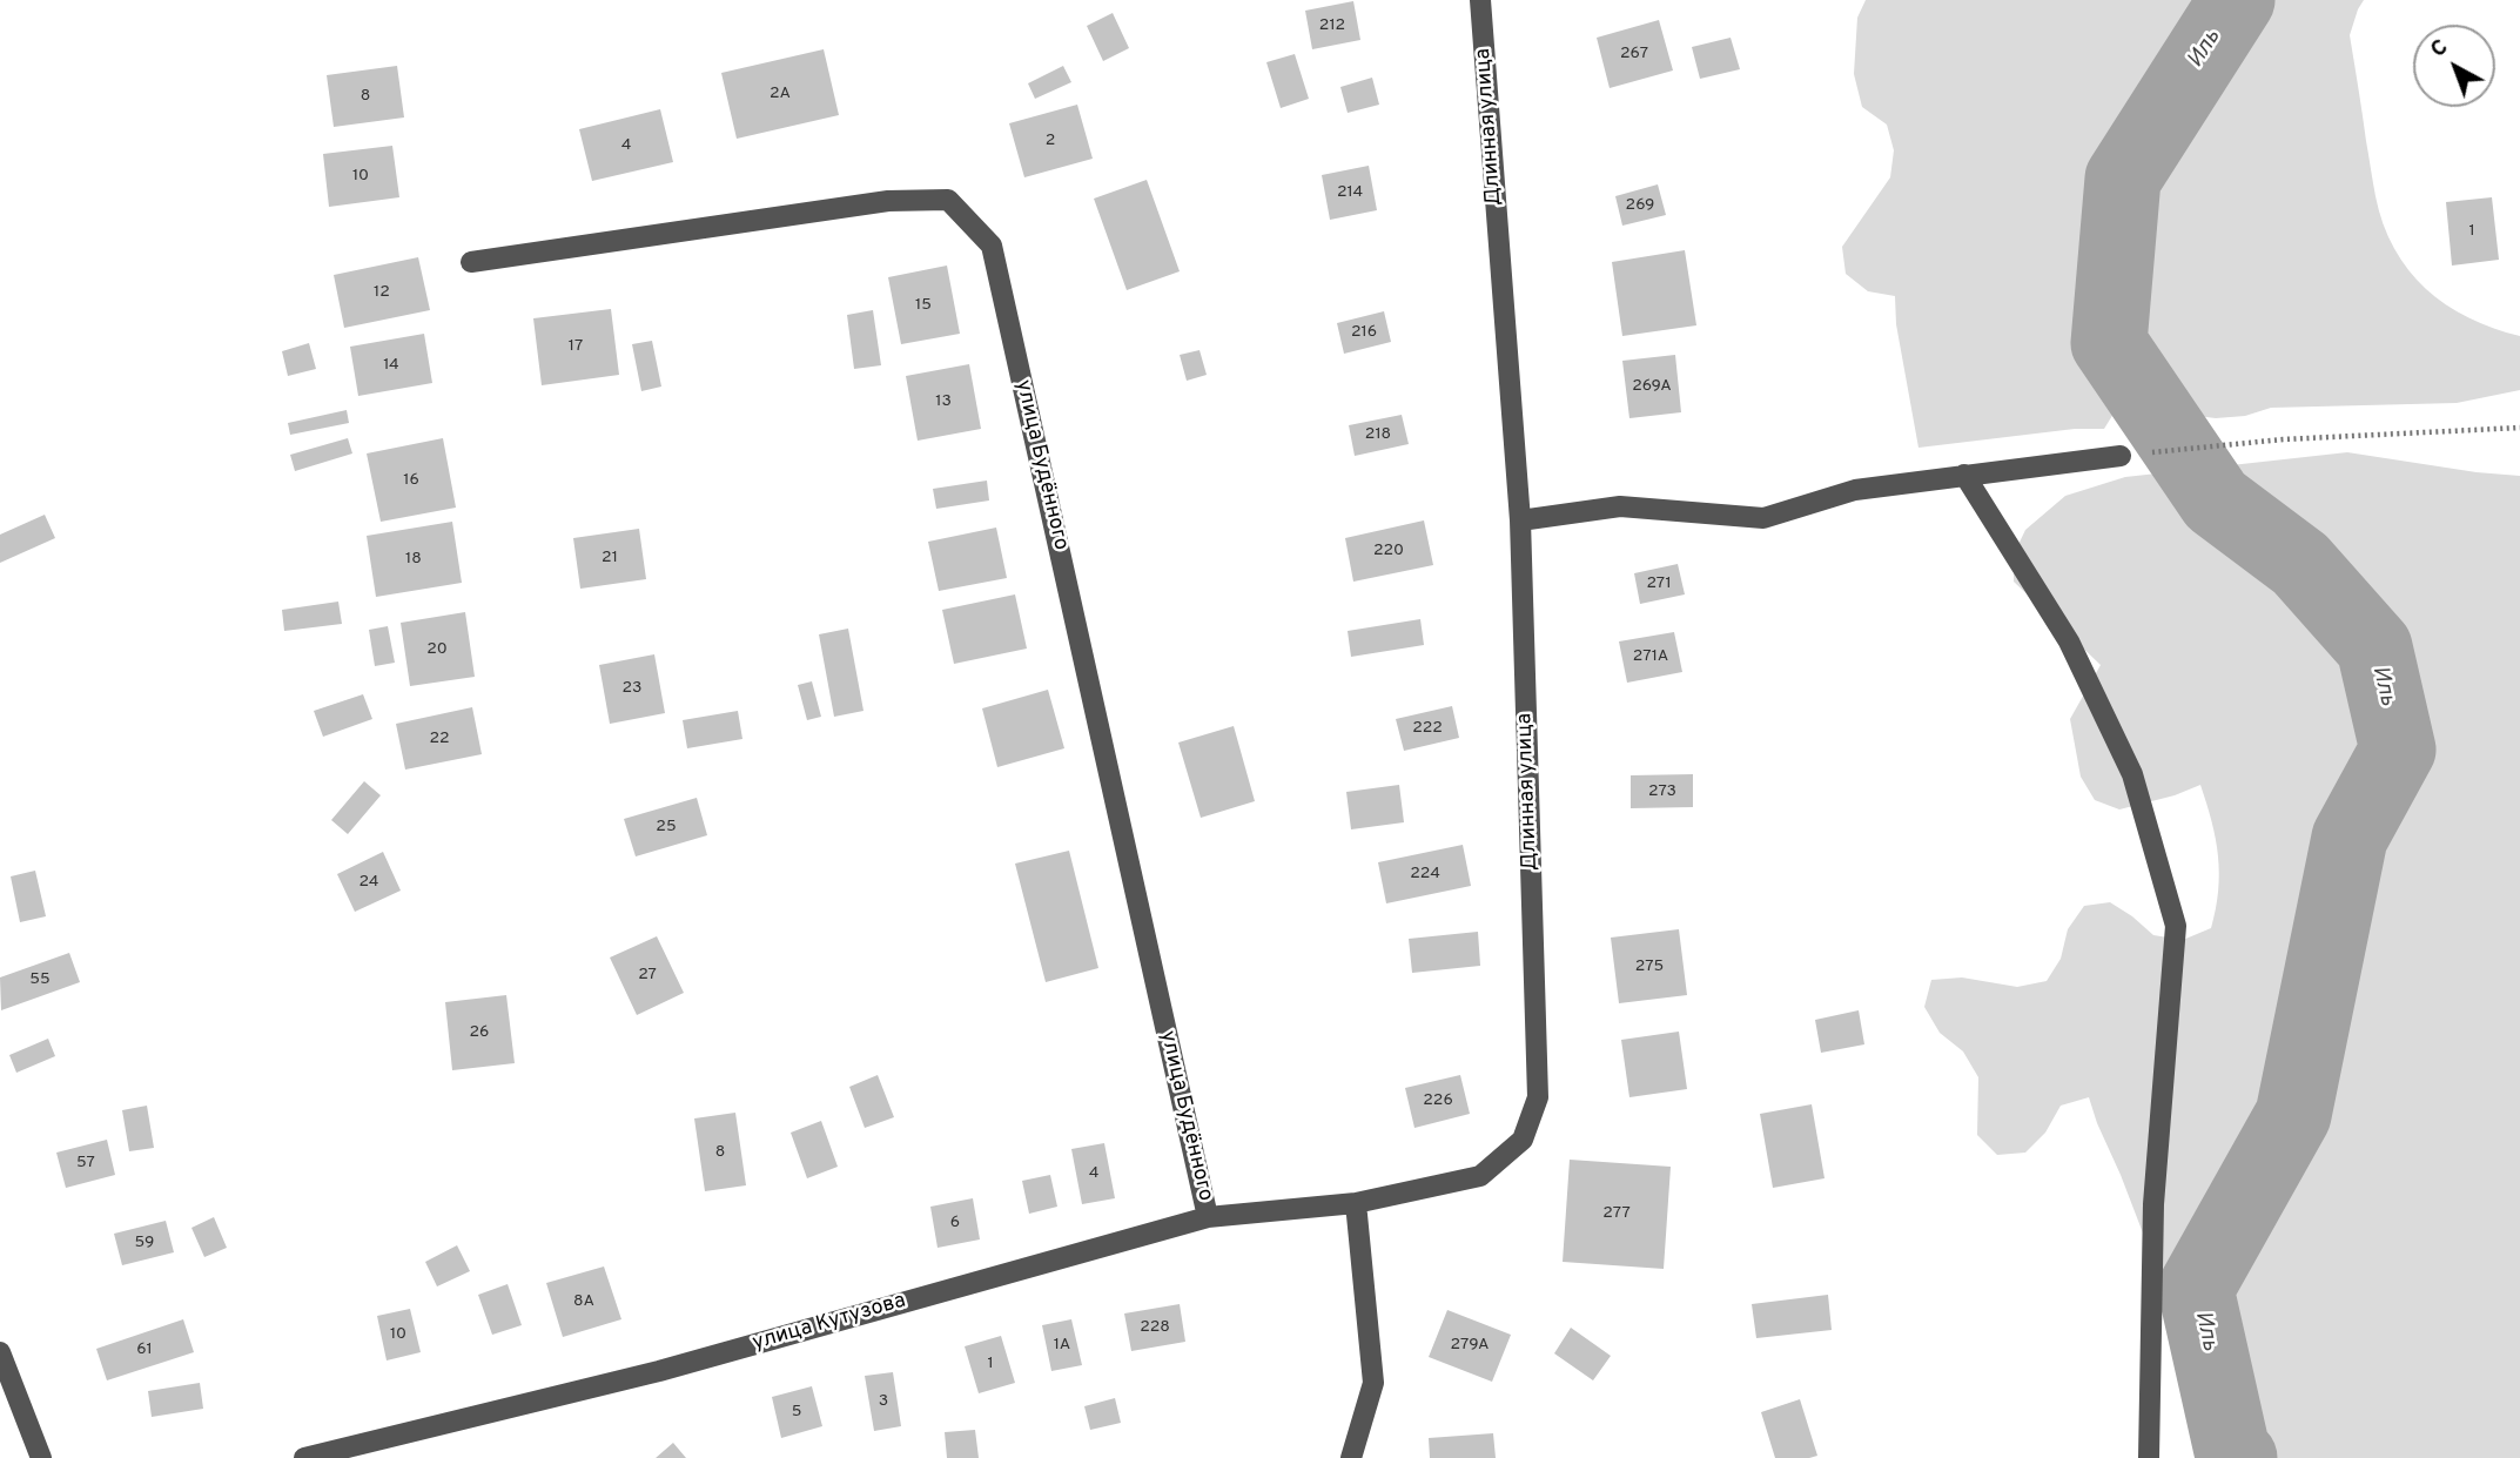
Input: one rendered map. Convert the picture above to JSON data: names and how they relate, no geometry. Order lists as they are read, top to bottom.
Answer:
{
  "streets": {
    "street": ["Длинная улица", "улица Будённого", "улица Кутузова"]
  },
  "crossings": [
    ["Длинная улица", "улица Кутузова"],
    ["улица Будённого", "улица Кутузова"]
  ],
  "water": ["Иль"],
  "house_numbers": [
    "212",
    "267",
    "2А",
    "8",
    "2",
    "4",
    "10",
    "214",
    "269",
    "1",
    "12",
    "15",
    "216",
    "17",
    "14",
    "269А",
    "13",
    "218",
    "16",
    "220",
    "21",
    "18",
    "271",
    "20",
    "271А",
    "23",
    "222",
    "22",
    "273",
    "25",
    "224",
    "24",
    "275",
    "27",
    "55",
    "26",
    "226",
    "8",
    "57",
    "4",
    "277",
    "6",
    "59",
    "8А",
    "228",
    "10",
    "1А",
    "279А",
    "61",
    "1",
    "3",
    "5"
  ],
  "north": "top left"
}
